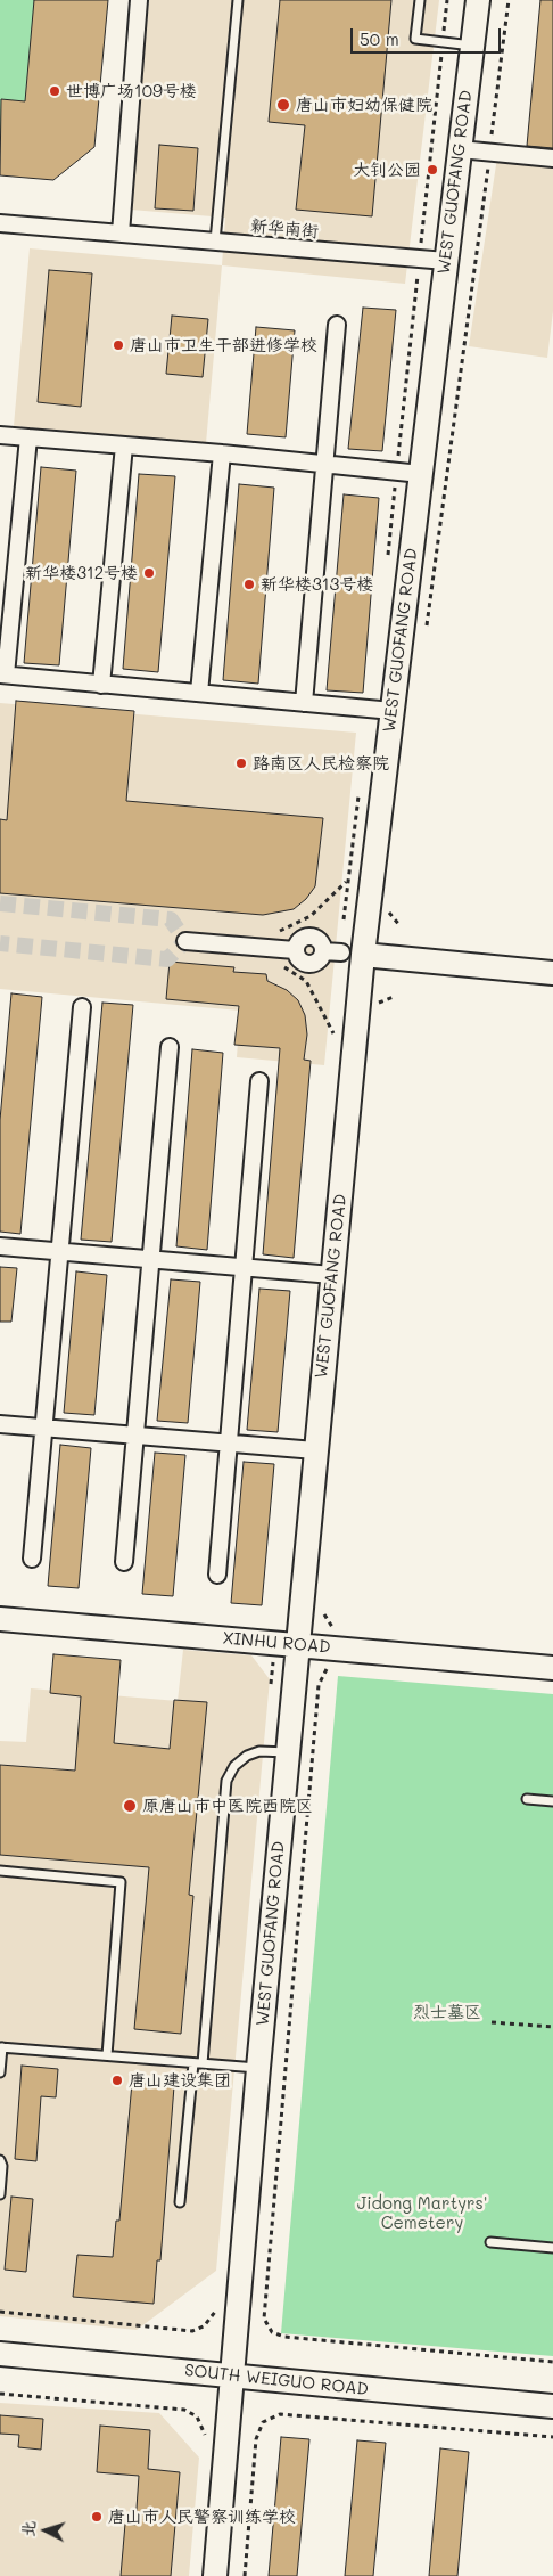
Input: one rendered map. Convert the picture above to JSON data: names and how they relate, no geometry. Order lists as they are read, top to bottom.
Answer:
{
  "streets": {
    "street": [
      "WEST GUOFANG ROAD",
      "新华南街",
      "XINHU ROAD",
      "SOUTH WEIGUO ROAD"
    ]
  },
  "crossings": [
    ["WEST GUOFANG ROAD", "新华南街"],
    ["WEST GUOFANG ROAD", "XINHU ROAD"],
    ["WEST GUOFANG ROAD", "SOUTH WEIGUO ROAD"]
  ],
  "parks": ["烈士墓区", "Jidong Martyrs' Cemetery"],
  "places": [
    "世博广场109号楼",
    "唐山市妇幼保健院",
    "大钊公园",
    "唐山市卫生干部进修学校",
    "新华楼312号楼",
    "新华楼313号楼",
    "路南区人民检察院",
    "原唐山市中医院西院区",
    "唐山建设集团",
    "唐山市人民警察训练学校"
  ],
  "scale_bar": "50 m",
  "north": "left"
}
